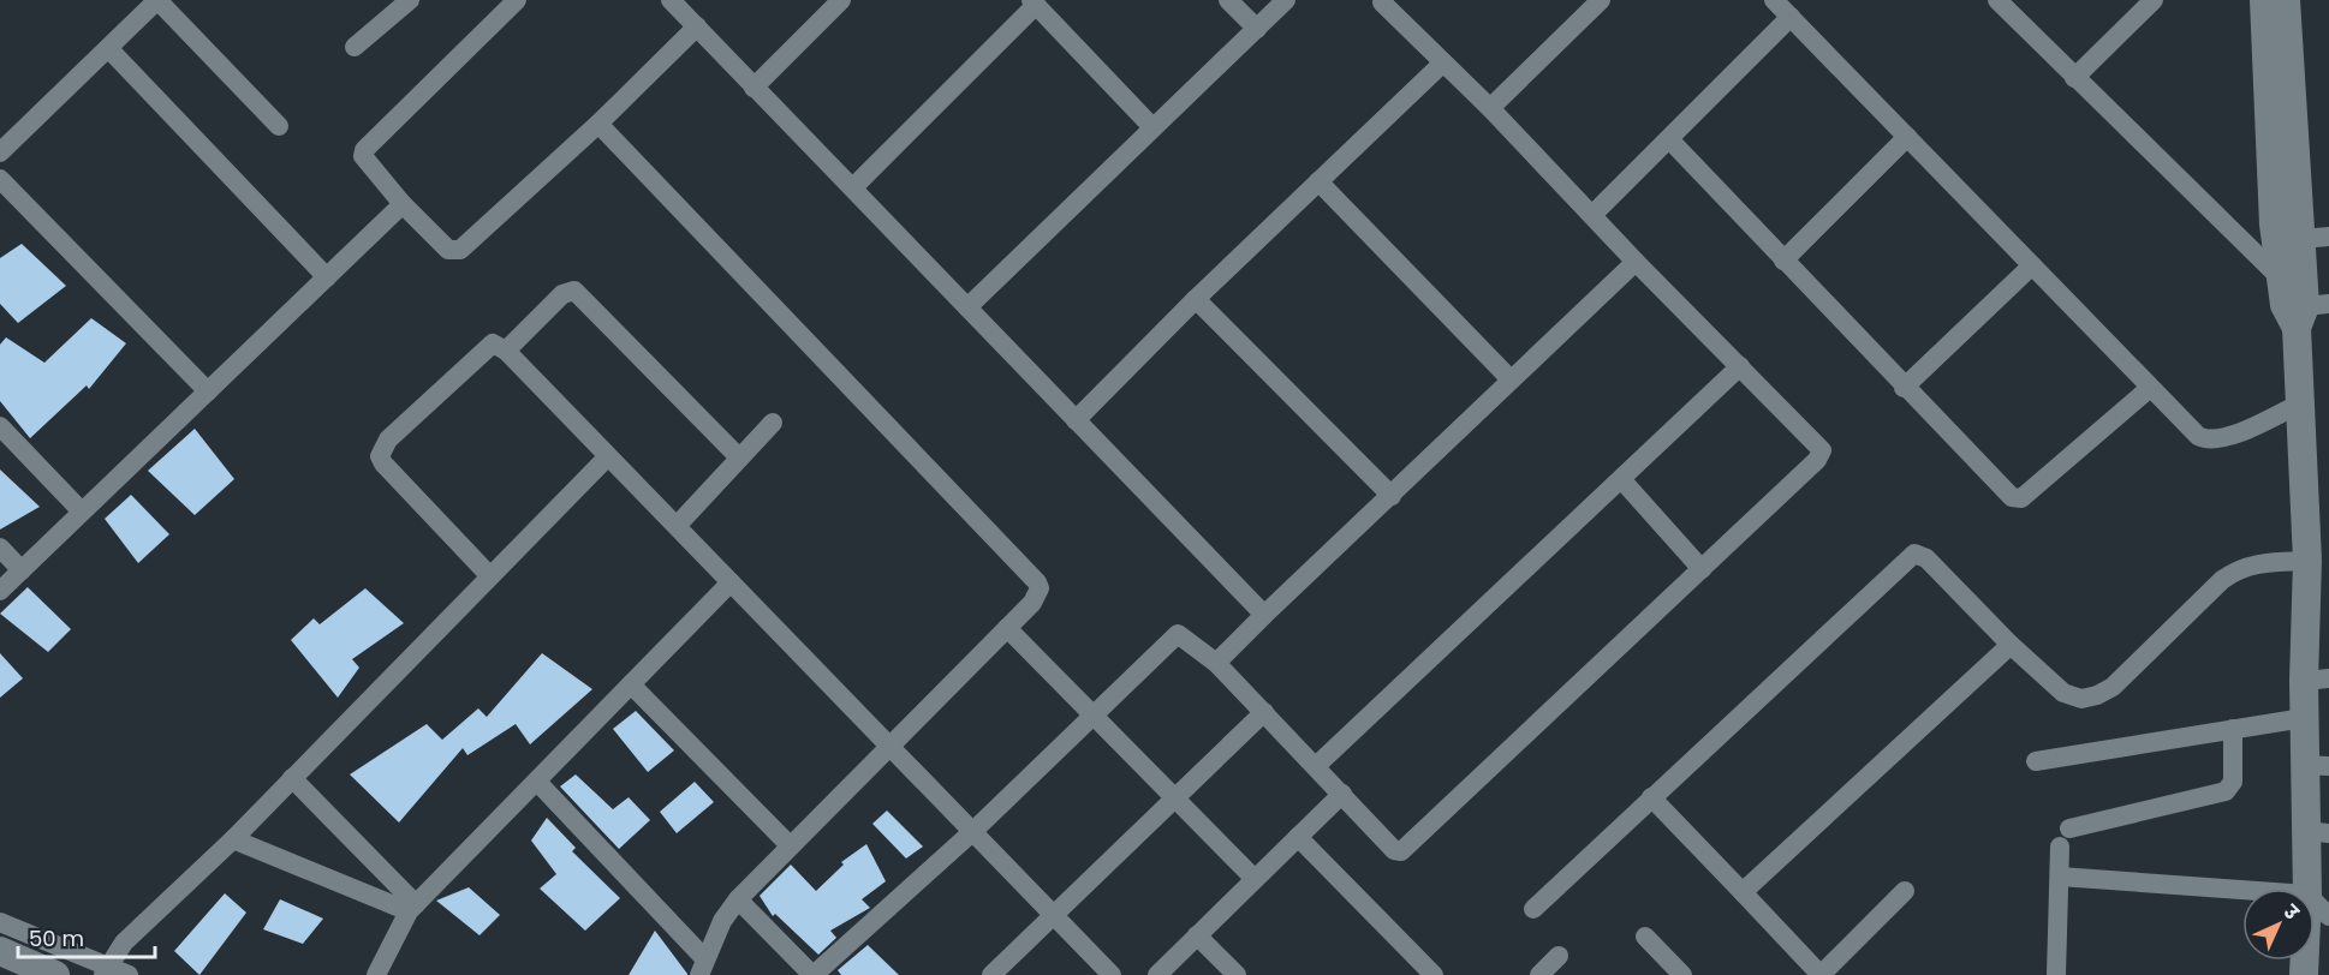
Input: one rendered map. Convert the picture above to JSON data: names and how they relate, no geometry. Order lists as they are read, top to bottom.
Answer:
{
  "scale_bar": "50 m",
  "north": "top right"
}
